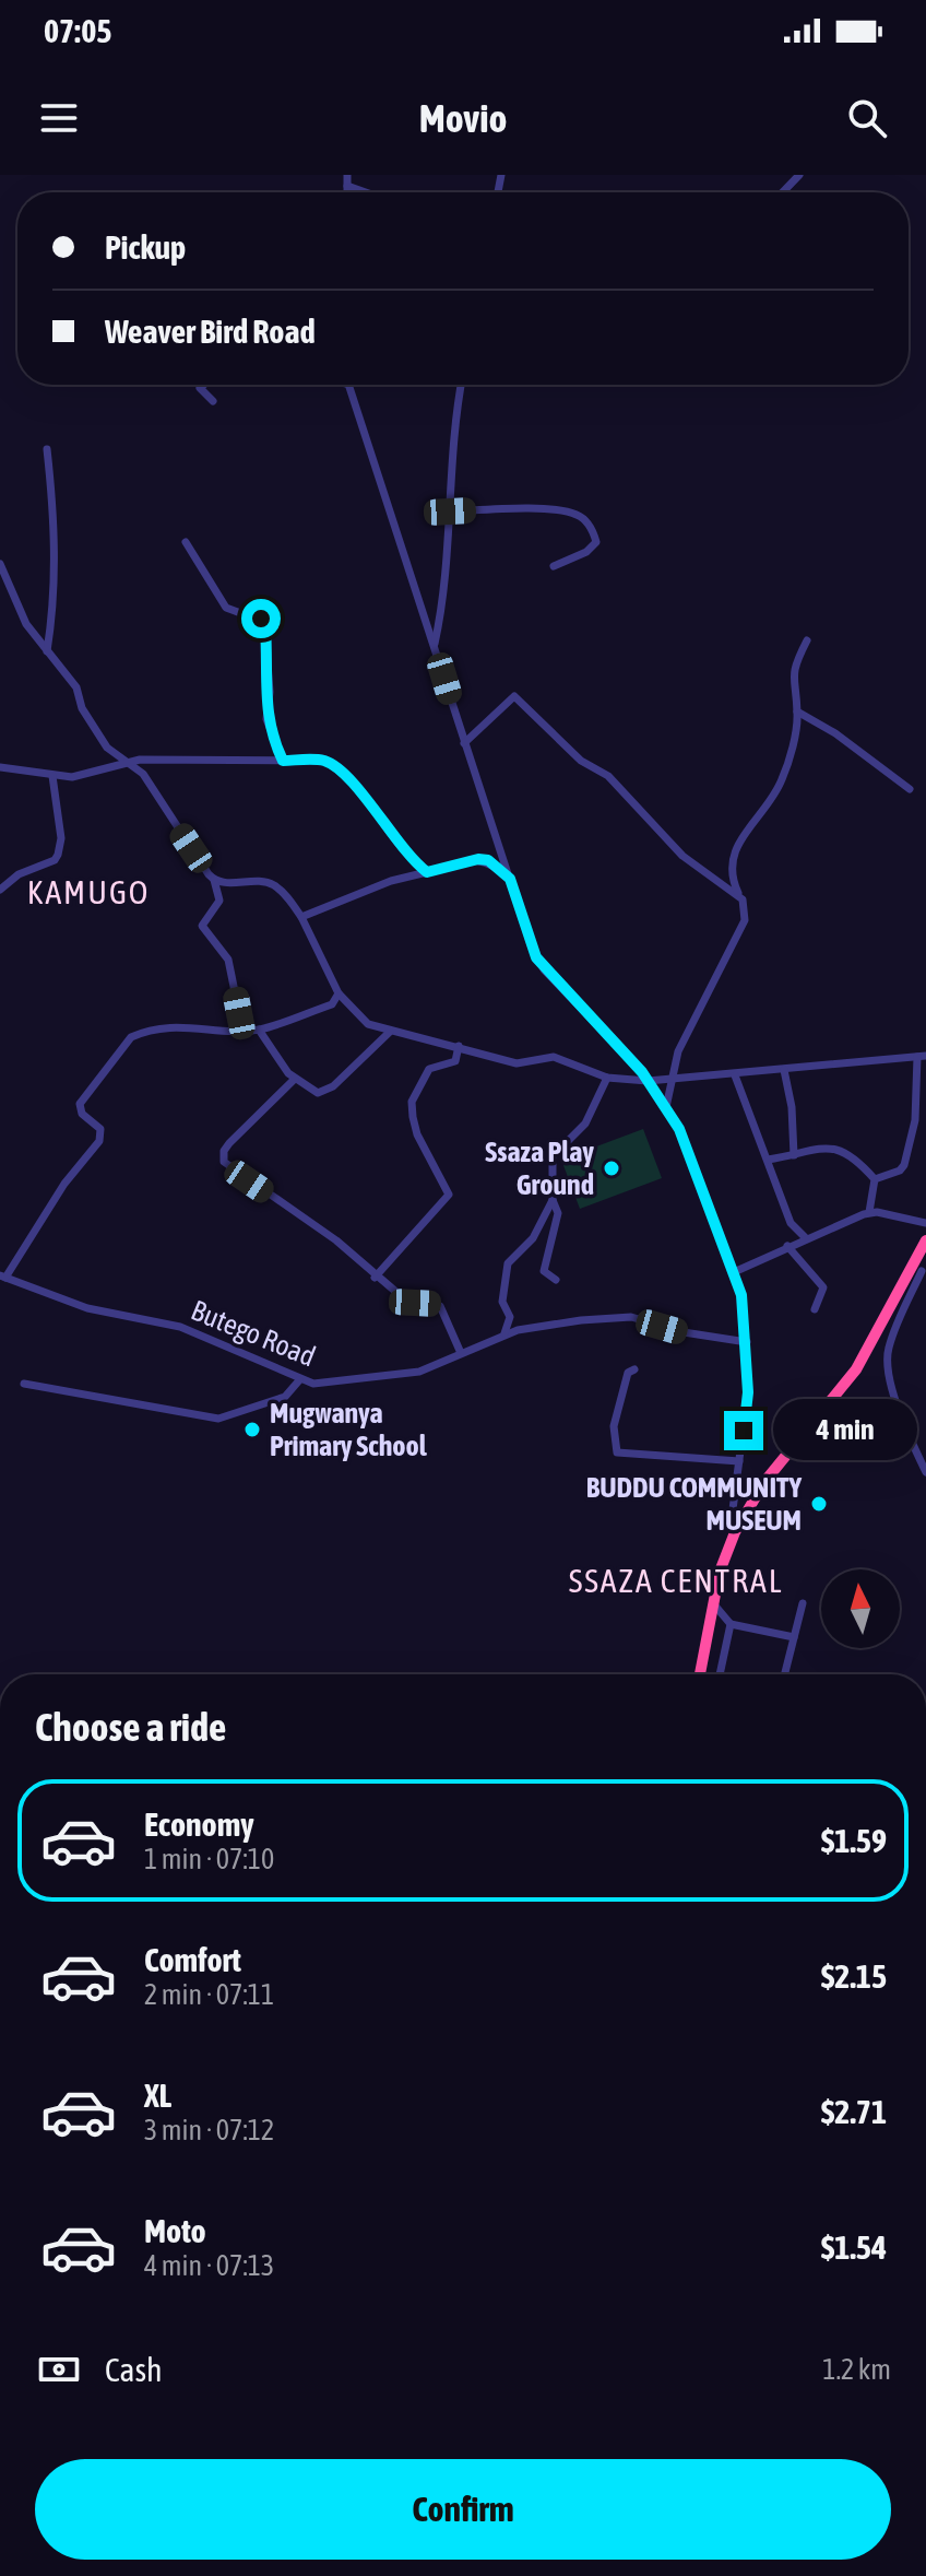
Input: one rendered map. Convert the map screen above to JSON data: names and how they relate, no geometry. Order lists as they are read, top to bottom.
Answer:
{
  "streets": {
    "street": ["Butego Road"]
  },
  "districts": ["KAMUGO", "SSAZA CENTRAL"],
  "places": ["Ssaza Play Ground", "Mugwanya Primary School", "BUDDU COMMUNITY MUSEUM"],
  "north": "top",
  "page": {
    "status": "07:05",
    "header": "Movio",
    "banner": ["Pickup", "Weaver Bird Road"],
    "bubble": "4 min",
    "heading": "Choose a ride",
    "list": [
      {
        "name": "Economy",
        "note": "1 min · 07:10",
        "value": "$1.59"
      },
      {
        "name": "Comfort",
        "note": "2 min · 07:11",
        "value": "$2.15"
      },
      {
        "name": "XL",
        "note": "3 min · 07:12",
        "value": "$2.71"
      },
      {
        "name": "Moto",
        "note": "4 min · 07:13",
        "value": "$1.54"
      }
    ],
    "pay": ["Cash", "1.2 km"],
    "buttons": "Confirm"
  }
}
